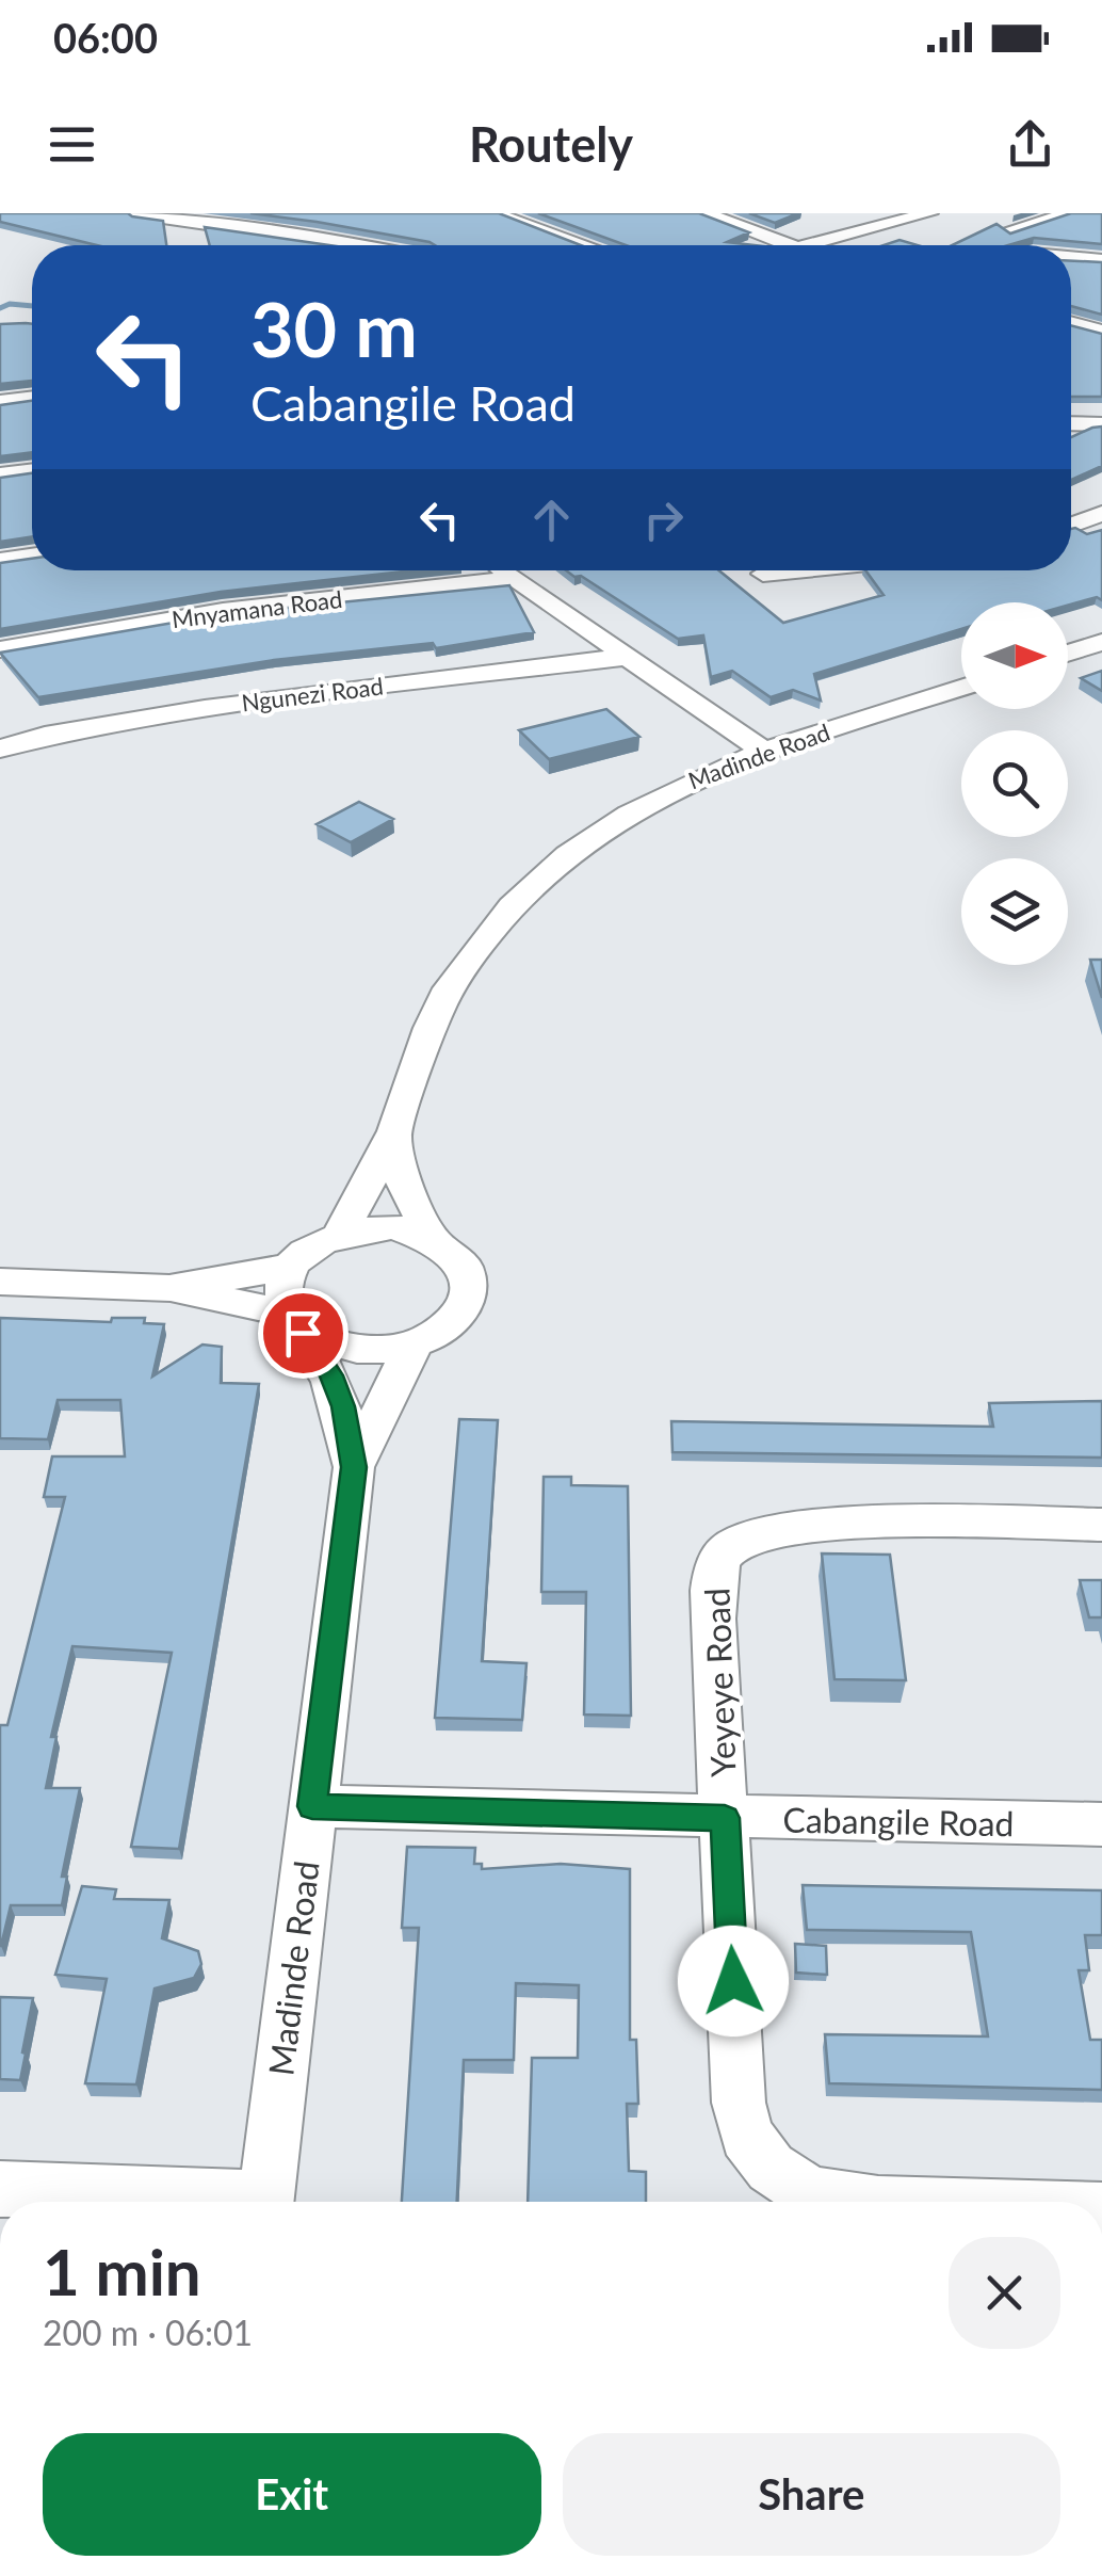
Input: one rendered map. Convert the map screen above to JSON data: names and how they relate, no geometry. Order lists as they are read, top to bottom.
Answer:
{
  "streets": {
    "street": [
      "Mnyamana Road",
      "Ngunezi Road",
      "Madinde Road",
      "Yeyeye Road",
      "Cabangile Road"
    ]
  },
  "crossings": [
    ["Madinde Road", "Cabangile Road"],
    ["Yeyeye Road", "Cabangile Road"]
  ],
  "north": "right",
  "page": {
    "status": "06:00",
    "header": "Routely",
    "turn": ["30 m", "Cabangile Road"],
    "heading": ["1 min", "200 m · 06:01"],
    "buttons": ["Exit", "Share"]
  }
}
